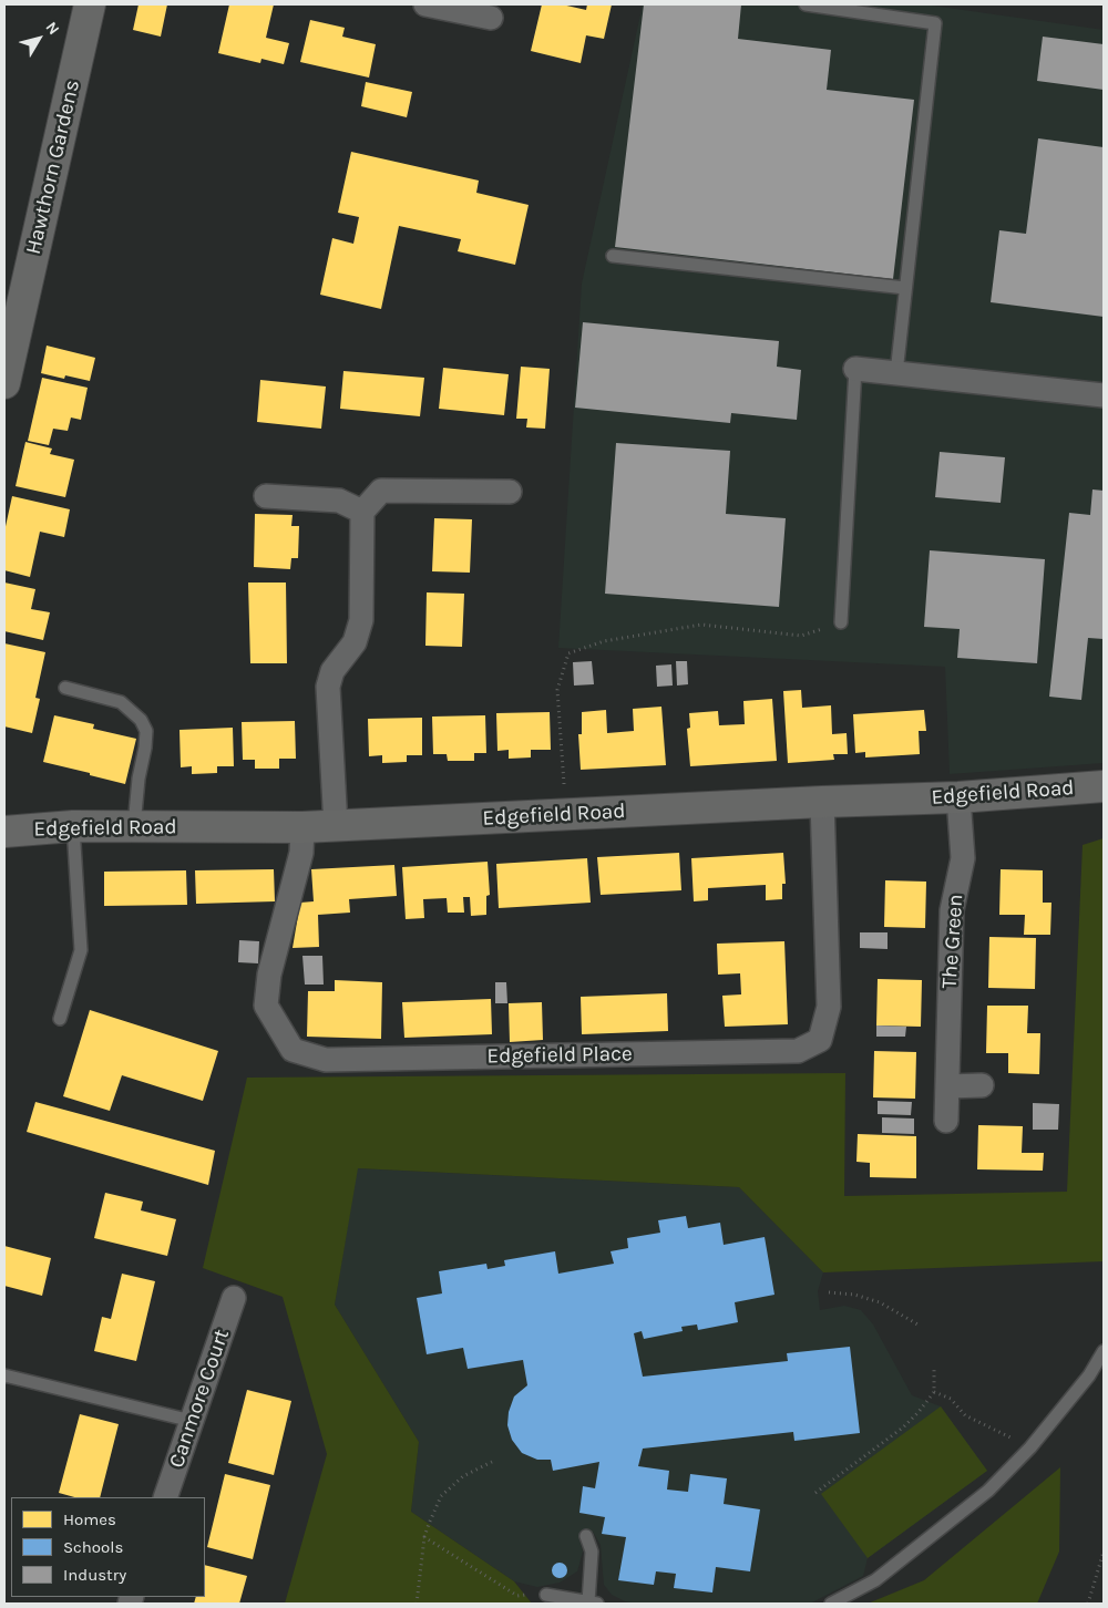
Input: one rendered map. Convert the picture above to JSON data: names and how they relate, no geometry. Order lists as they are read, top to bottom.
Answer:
{
  "streets": {
    "street": [
      "Hawthorn Gardens",
      "Edgefield Road",
      "The Green",
      "Edgefield Place",
      "Canmore Court"
    ]
  },
  "crossings": [
    ["Edgefield Road", "The Green"],
    ["Edgefield Road", "Edgefield Place"]
  ],
  "legend": ["Homes", "Schools", "Industry"],
  "north": "top right"
}
